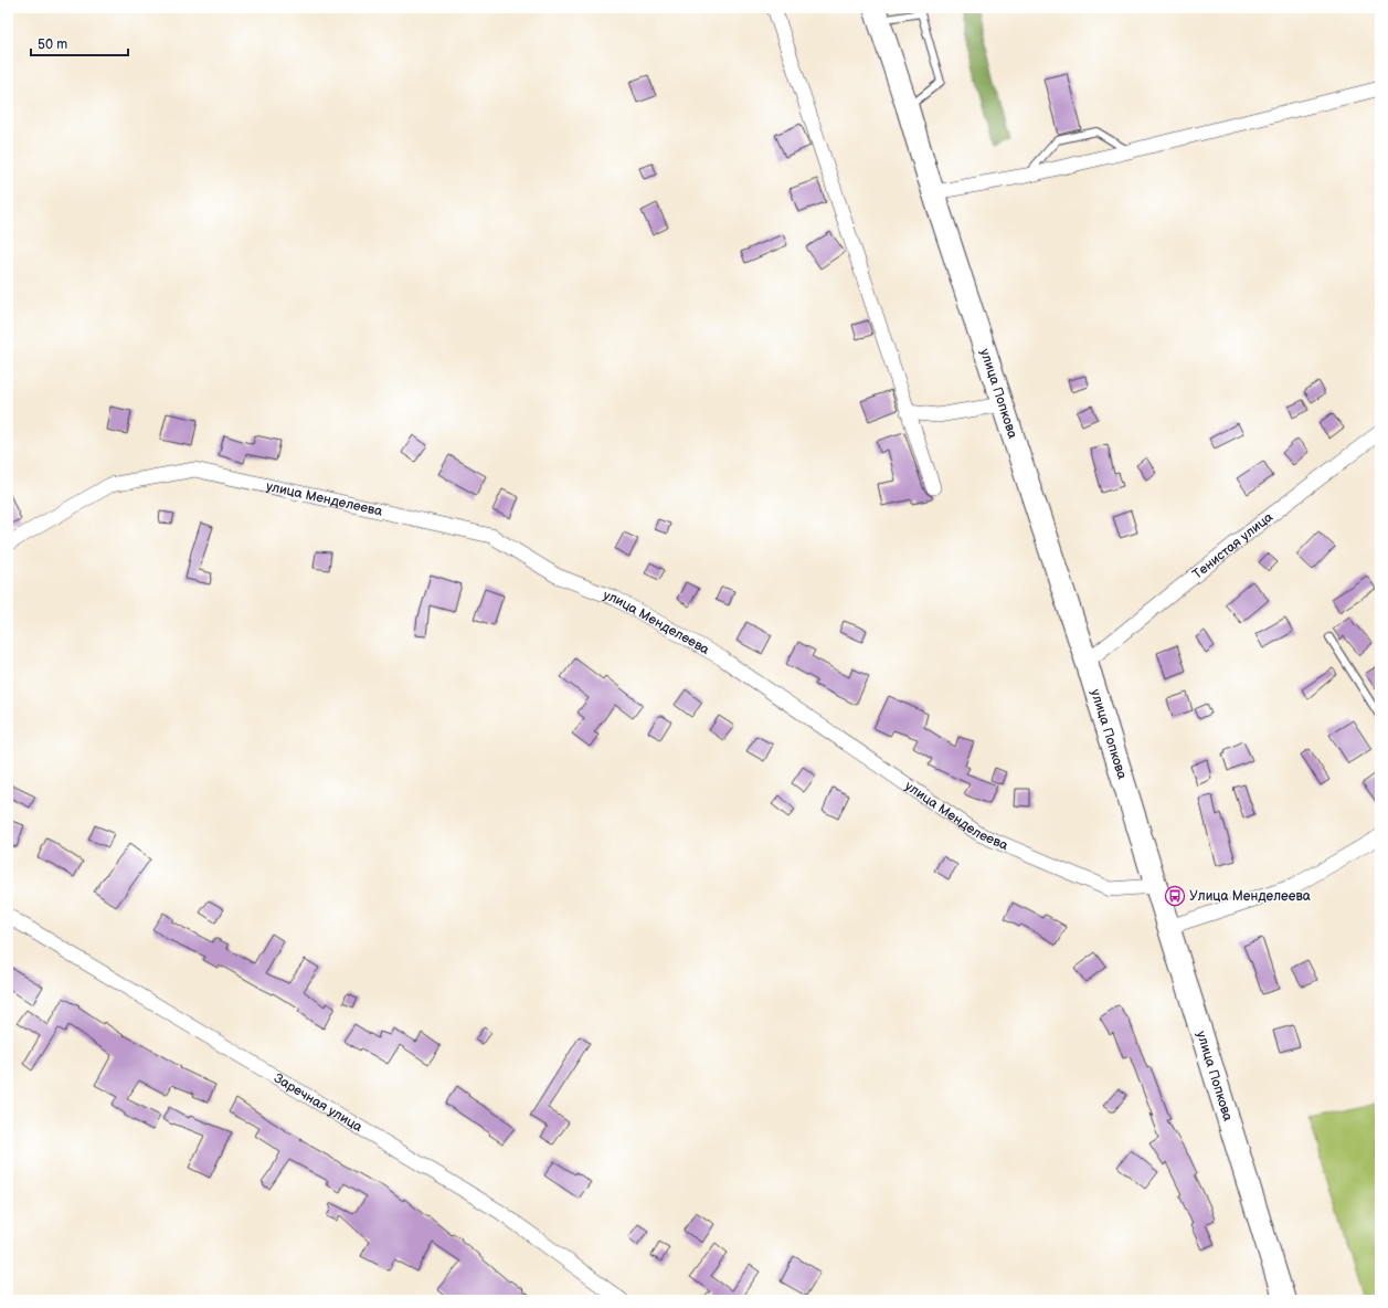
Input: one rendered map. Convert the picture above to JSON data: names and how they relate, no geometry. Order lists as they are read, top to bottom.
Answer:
{
  "streets": {
    "main road": ["улица Попкова"],
    "street": ["улица Менделеева", "Тенистая улица", "Заречная улица"]
  },
  "crossings": [
    ["улица Попкова", "улица Менделеева"],
    ["улица Попкова", "Тенистая улица"]
  ],
  "places": {
    "bus stop": ["Улица Менделеева"]
  },
  "scale_bar": "50 m"
}
